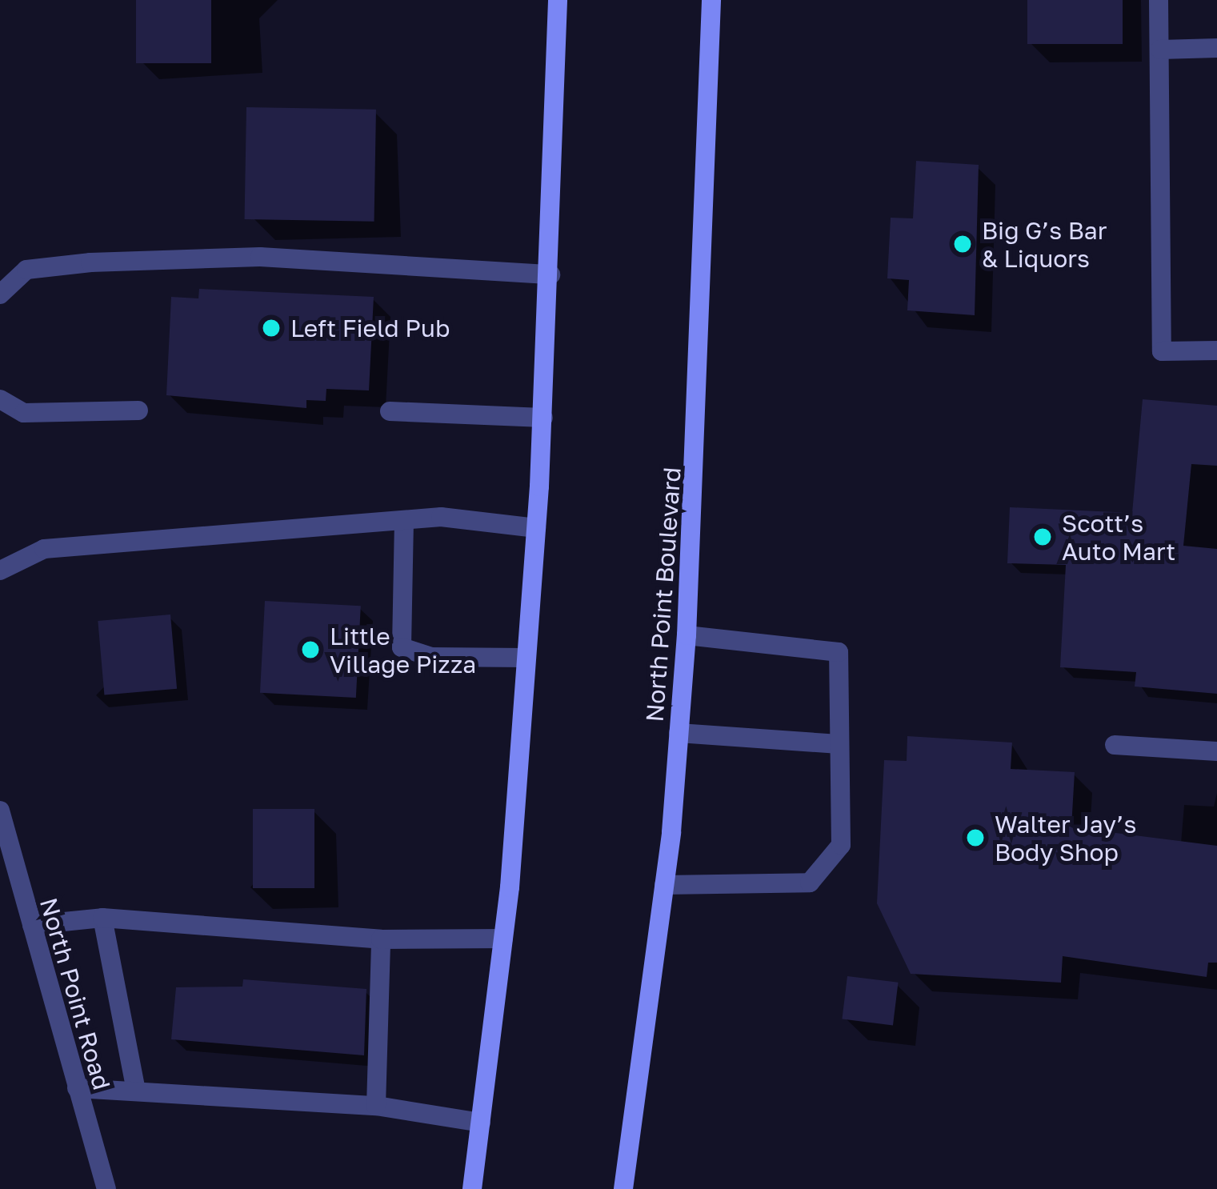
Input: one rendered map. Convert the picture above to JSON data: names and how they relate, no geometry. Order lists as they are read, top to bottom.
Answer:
{
  "streets": {
    "main road": ["North Point Boulevard"],
    "street": ["North Point Road"]
  },
  "places": [
    "Big G’s Bar & Liquors",
    "Left Field Pub",
    "Scott’s Auto Mart",
    "Little Village Pizza",
    "Walter Jay’s Body Shop"
  ]
}
